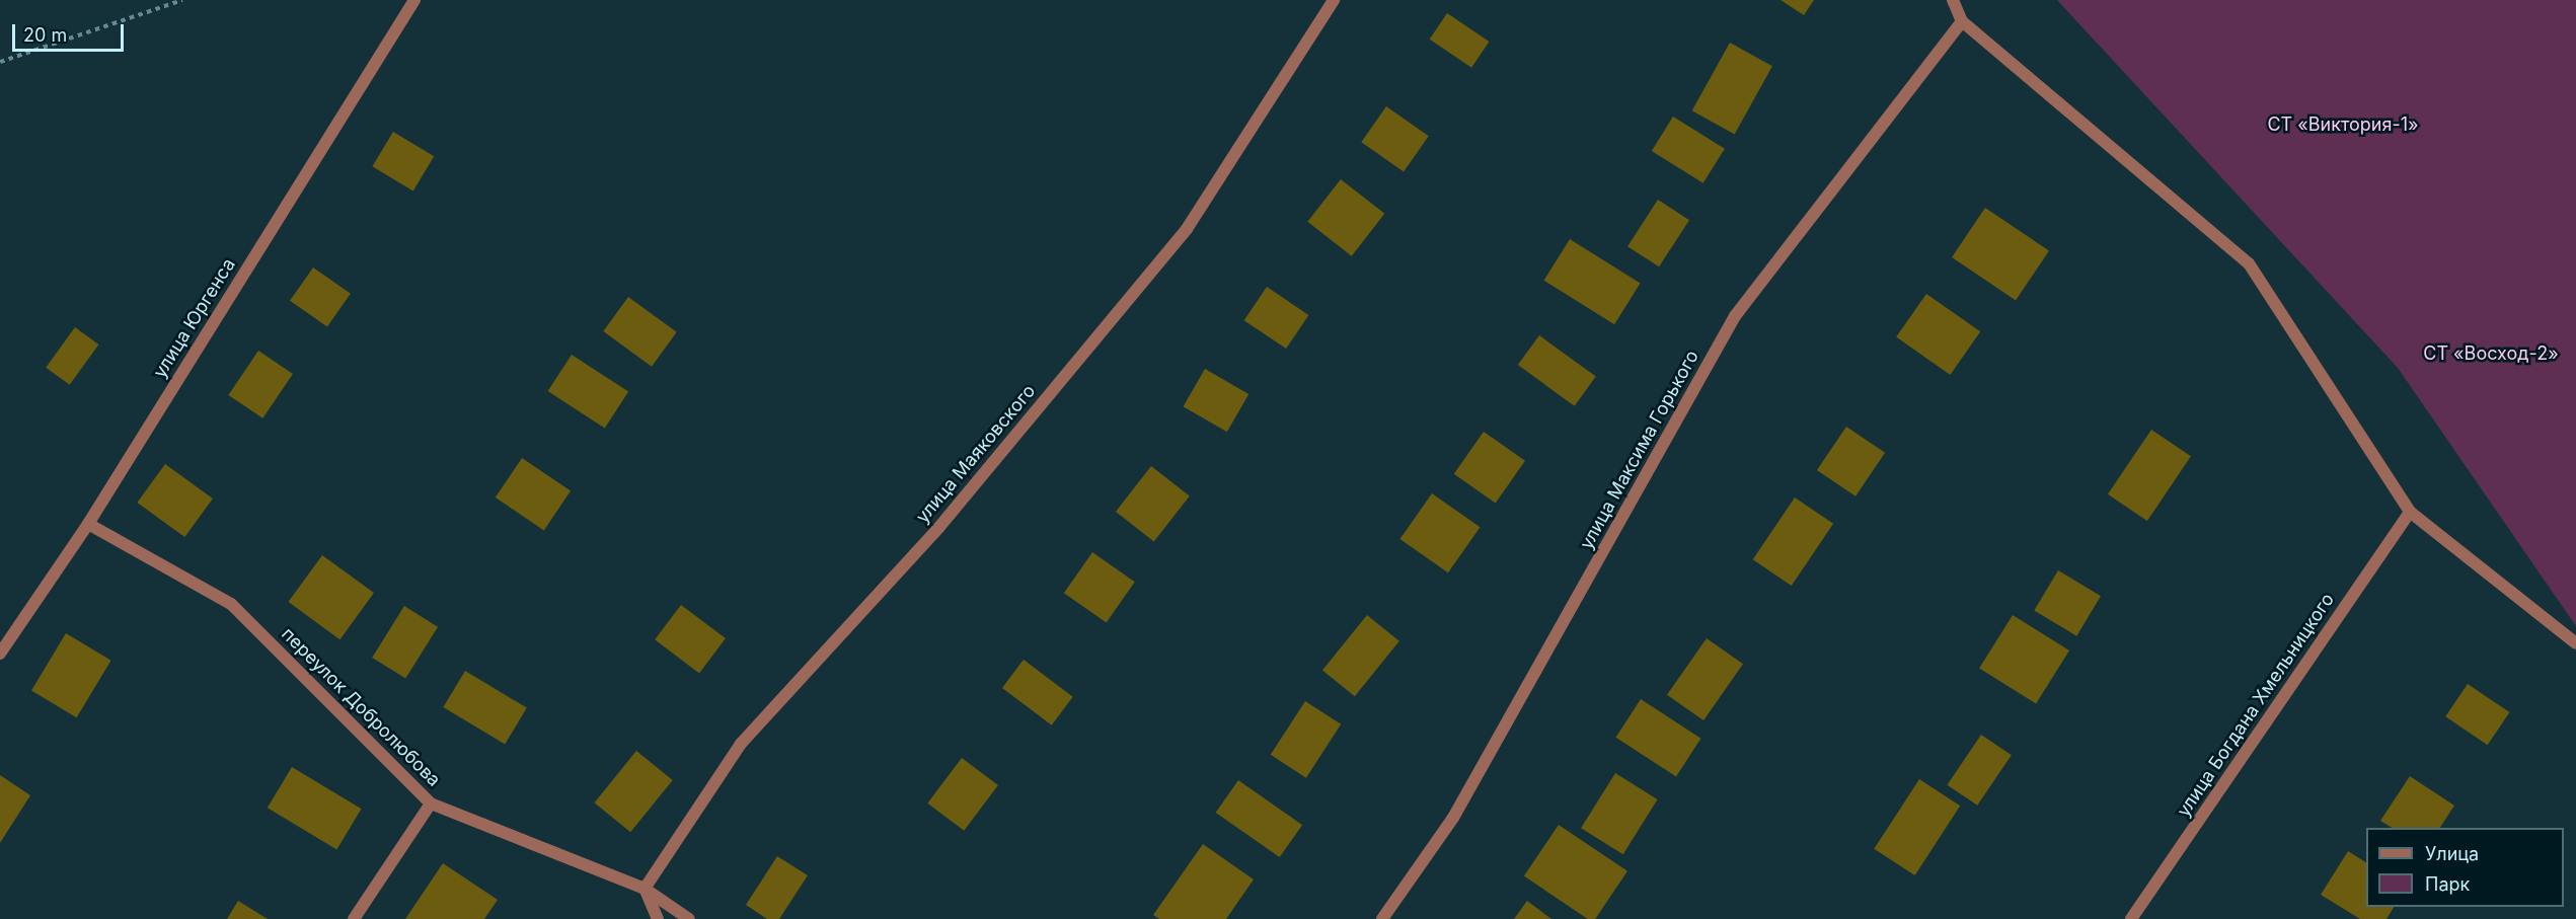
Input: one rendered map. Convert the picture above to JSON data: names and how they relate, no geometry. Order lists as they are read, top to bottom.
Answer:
{
  "streets": {
    "street": [
      "улица Юргенса",
      "улица Максима Горького",
      "улица Маяковского",
      "улица Богдана Хмельницкого",
      "переулок Добролюбова"
    ]
  },
  "crossings": [
    ["улица Юргенса", "переулок Добролюбова"],
    ["улица Маяковского", "переулок Добролюбова"]
  ],
  "parks": ["СТ «Виктория-1»", "СТ «Восход-2»"],
  "legend": ["Улица", "Парк"],
  "scale_bar": "20 m"
}
